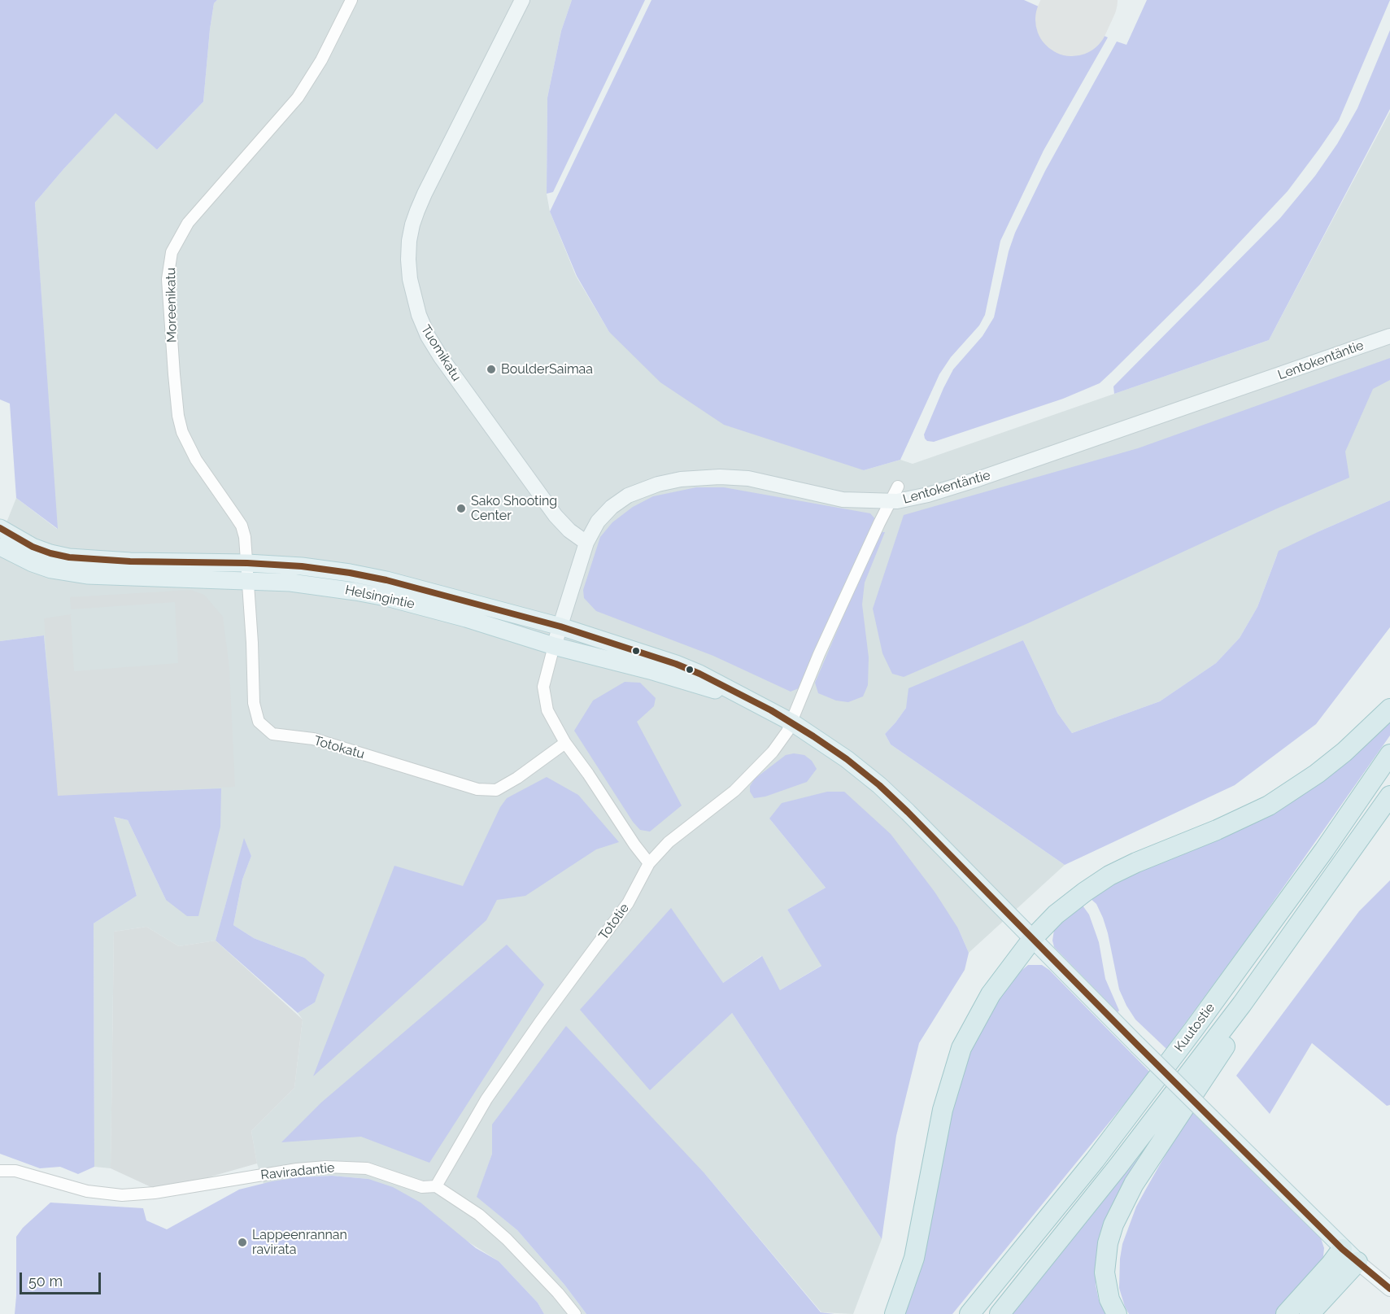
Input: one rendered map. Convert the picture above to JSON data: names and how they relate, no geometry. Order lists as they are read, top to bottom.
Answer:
{
  "streets": {
    "highway": ["Kuutostie"],
    "main road": ["Helsingintie"],
    "street": [
      "Moreenikatu",
      "Tuomikatu",
      "Lentokentäntie",
      "Totokatu",
      "Tototie",
      "Raviradantie"
    ]
  },
  "crossings": [
    ["Moreenikatu", "Helsingintie"],
    ["Moreenikatu", "Totokatu"],
    ["Tuomikatu", "Lentokentäntie"],
    ["Lentokentäntie", "Helsingintie"],
    ["Lentokentäntie", "Tototie"],
    ["Helsingintie", "Totokatu"],
    ["Helsingintie", "Tototie"],
    ["Tototie", "Raviradantie"]
  ],
  "places": ["BoulderSaimaa", "Sako Shooting Center", "Lappeenrannan ravirata"],
  "scale_bar": "50 m"
}
